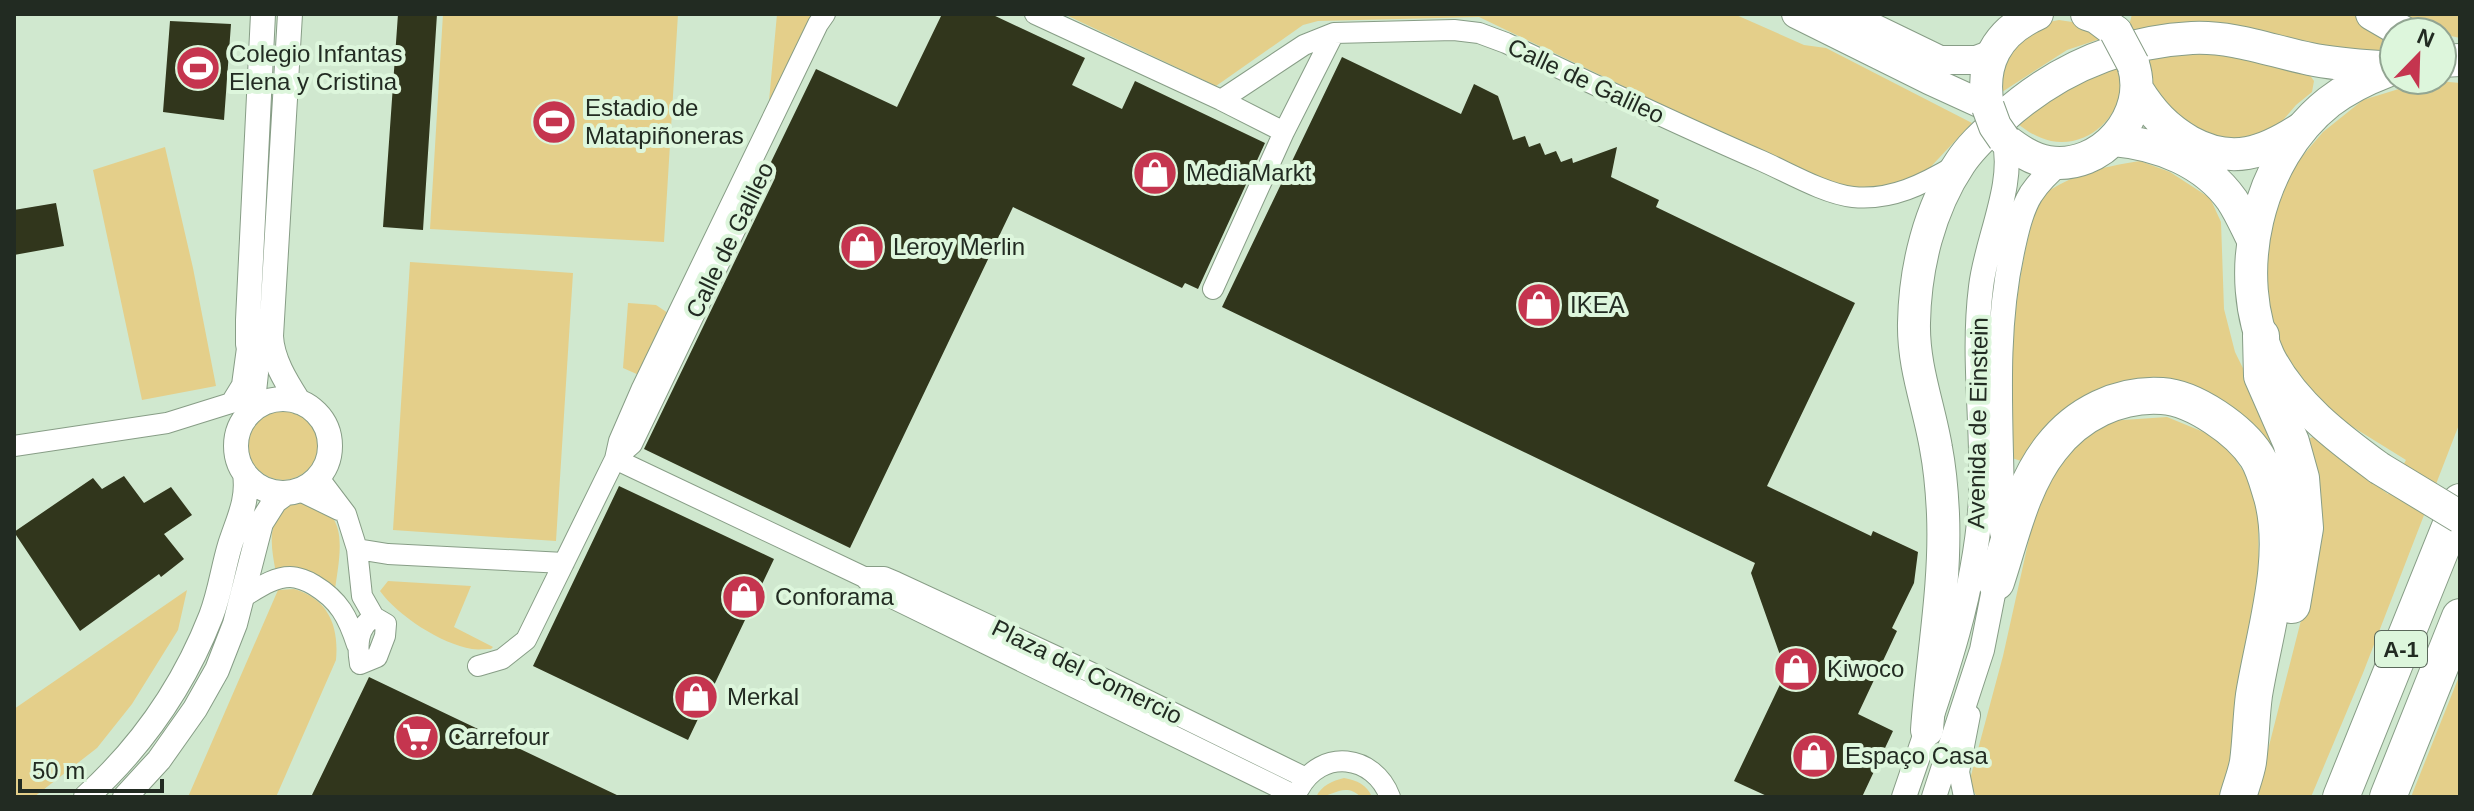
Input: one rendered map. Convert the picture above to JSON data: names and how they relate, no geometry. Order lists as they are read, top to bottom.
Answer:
{
  "streets": {
    "highway": ["A-1"],
    "street": ["Calle de Galileo", "Avenida de Einstein", "Plaza del Comercio"]
  },
  "crossings": [
    ["Calle de Galileo", "Plaza del Comercio"]
  ],
  "places": {
    "sports": ["Colegio Infantas Elena y Cristina", "Estadio de Matapiñoneras"],
    "shop": [
      "MediaMarkt",
      "Leroy Merlin",
      "IKEA",
      "Conforama",
      "Kiwoco",
      "Merkal",
      "Espaço Casa"
    ],
    "supermarket": ["Carrefour"]
  },
  "scale_bar": "50 m",
  "north": "top right"
}
